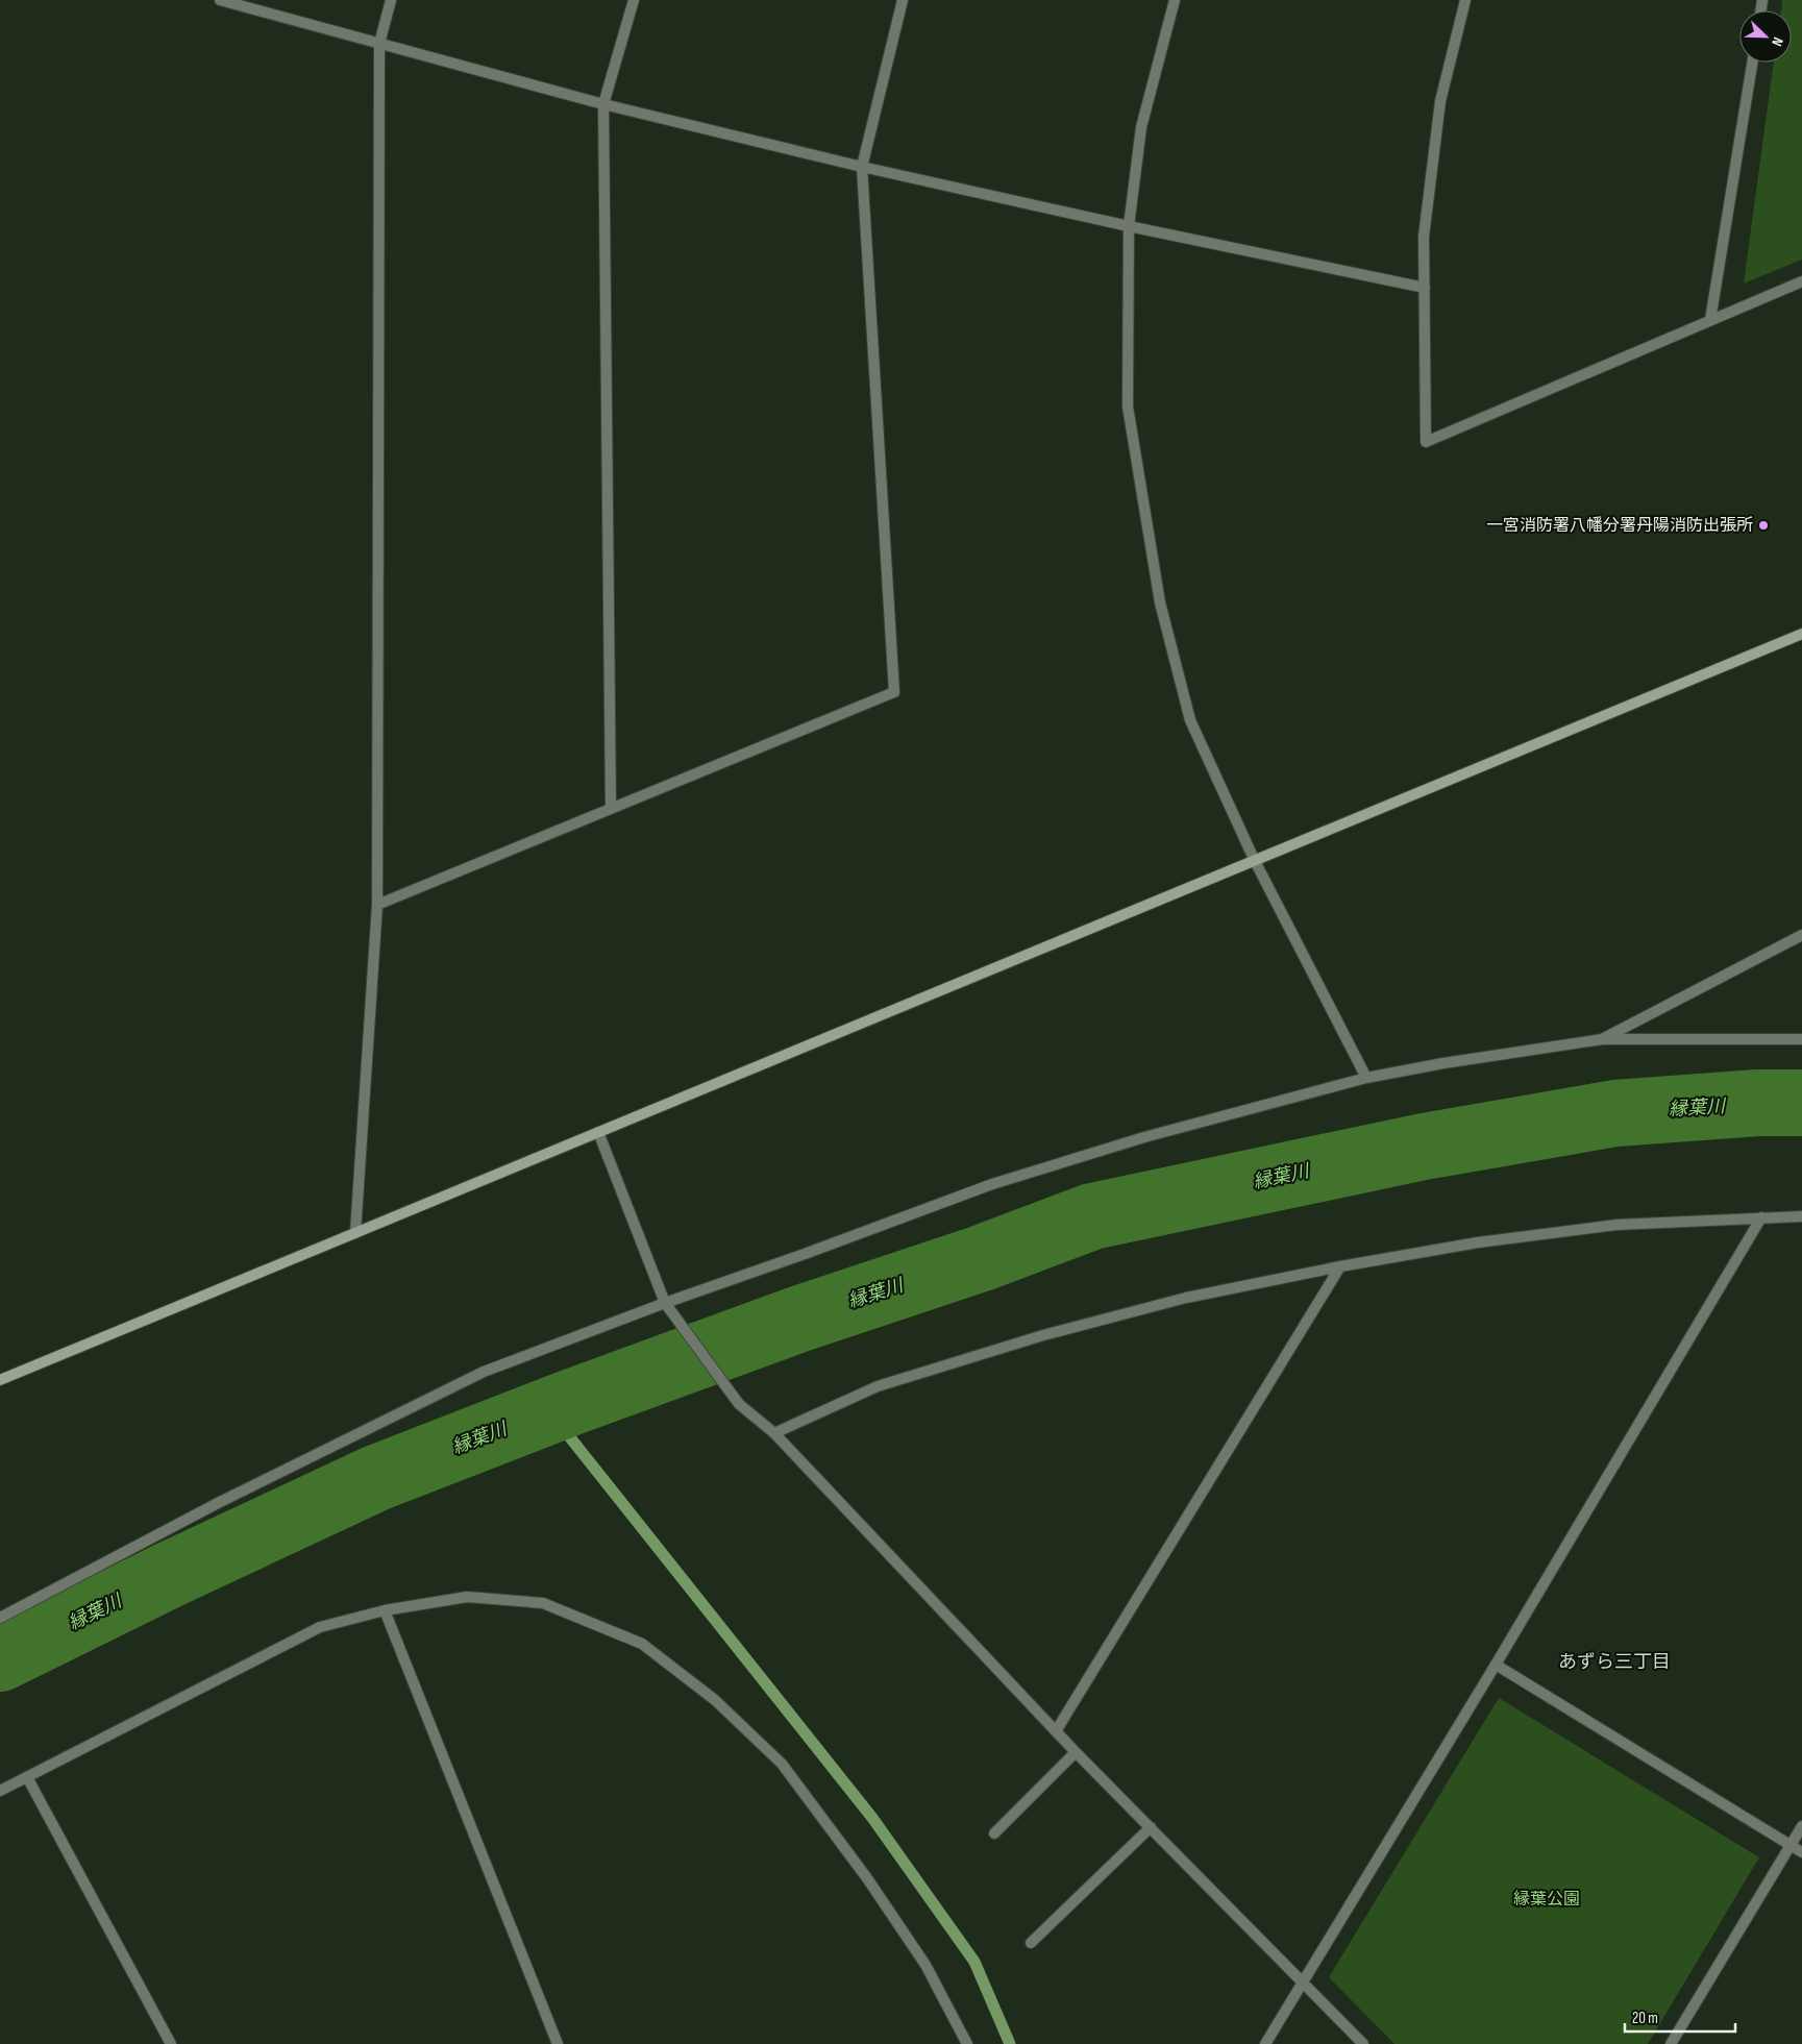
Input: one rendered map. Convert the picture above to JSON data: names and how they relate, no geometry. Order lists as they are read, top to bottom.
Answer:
{
  "districts": ["あずら三丁目"],
  "water": ["縁葉川"],
  "parks": ["縁葉公園"],
  "places": ["一宮消防署八幡分署丹陽消防出張所"],
  "scale_bar": "20 m",
  "north": "bottom right"
}
